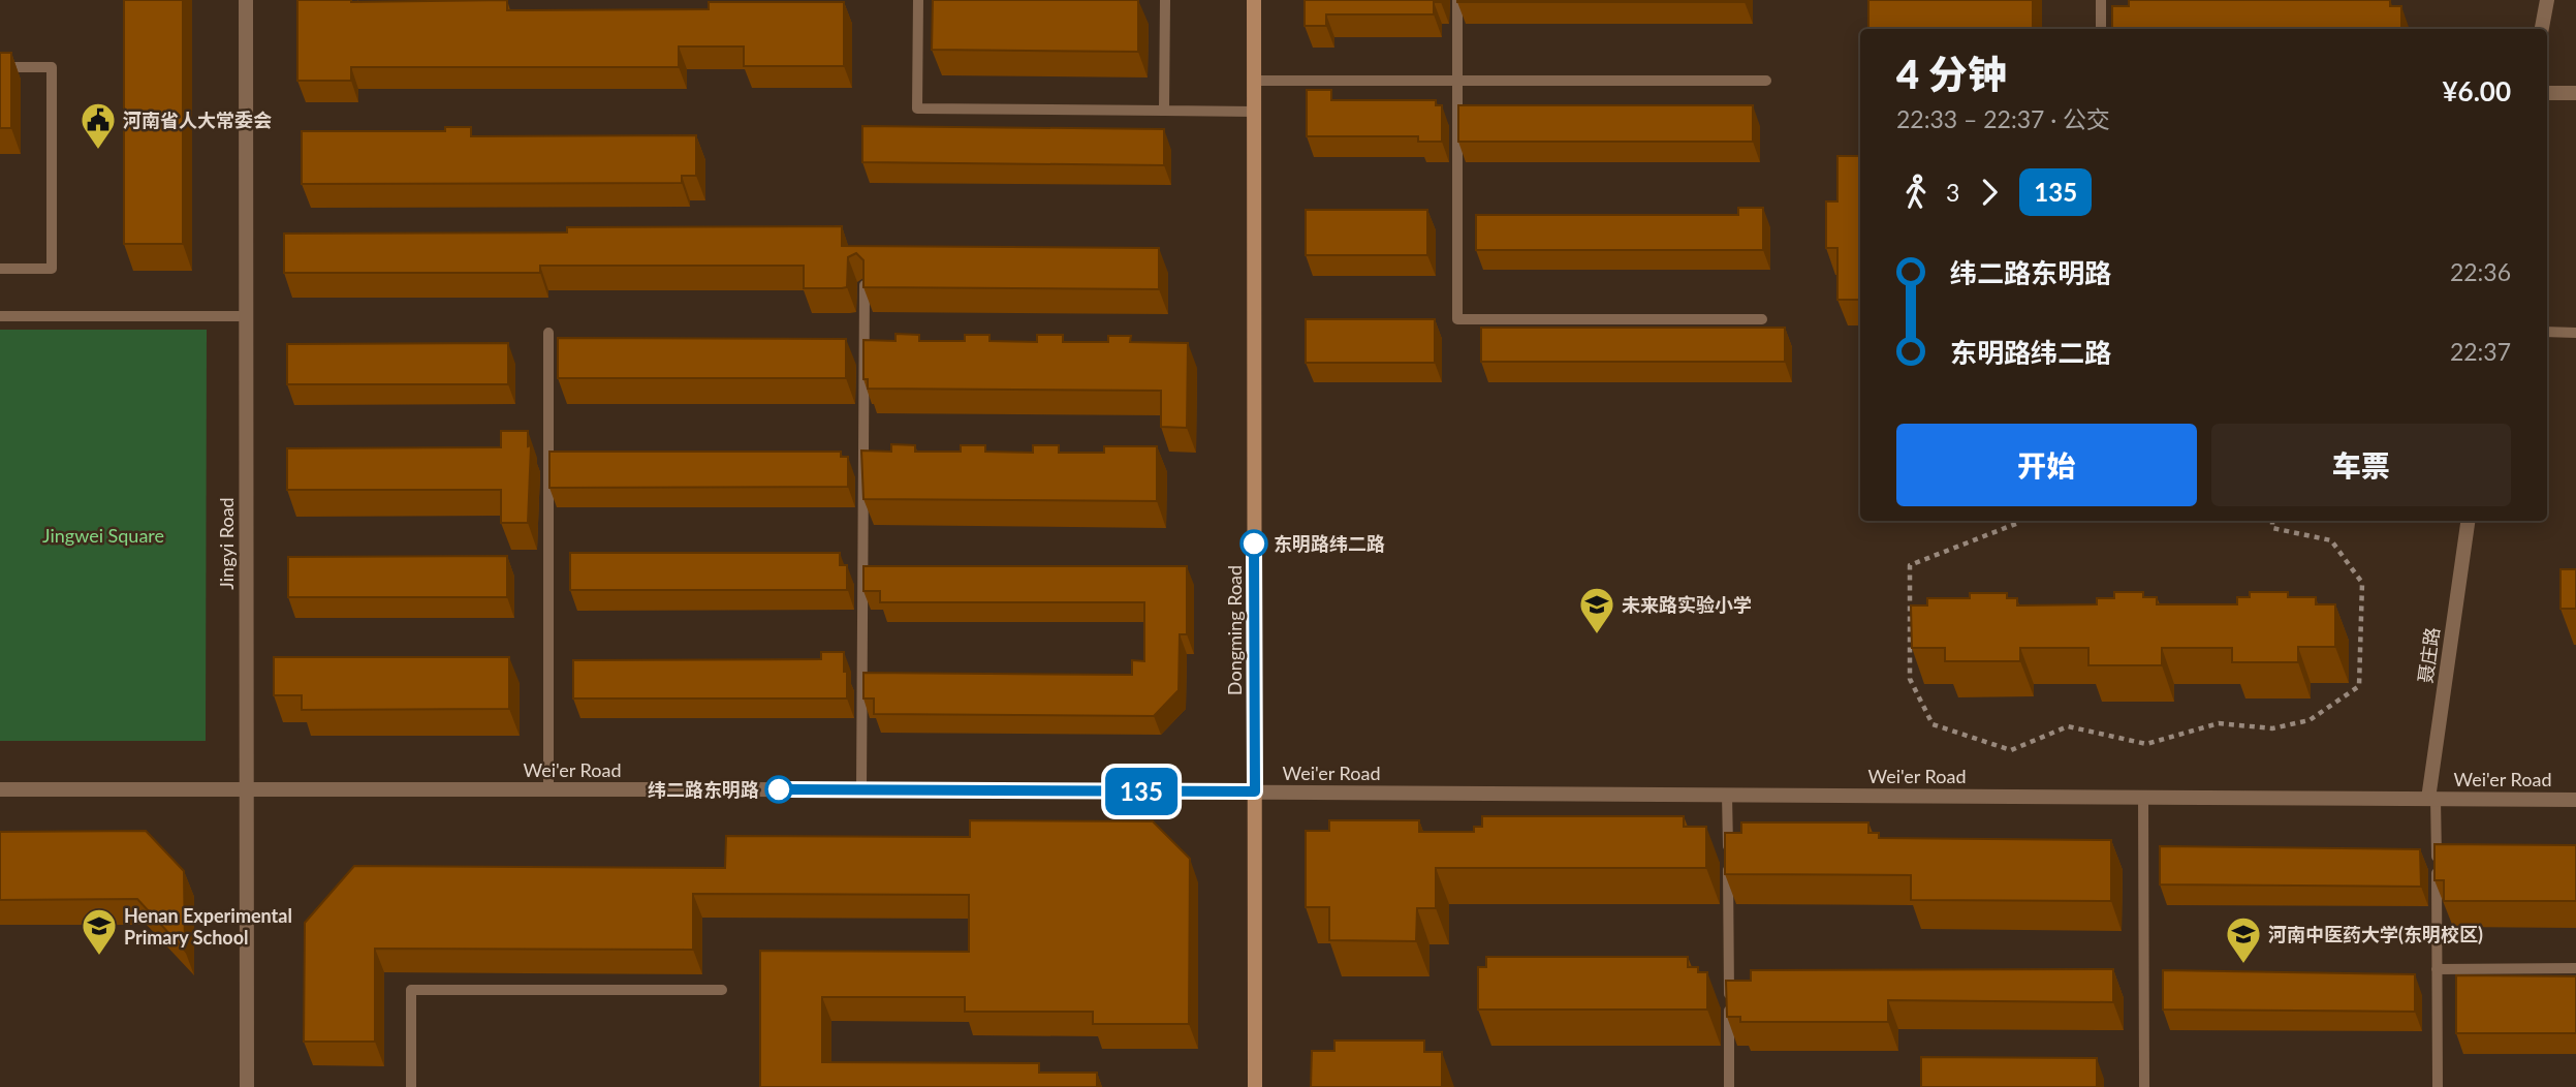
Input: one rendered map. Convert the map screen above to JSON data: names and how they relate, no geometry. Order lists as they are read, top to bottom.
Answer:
{
  "streets": {
    "street": [
      "Jingyi Road",
      "Dongming Road",
      "聂庄路",
      "Wei'er Road"
    ]
  },
  "crossings": [
    ["Jingyi Road", "Wei'er Road"],
    ["Dongming Road", "Wei'er Road"],
    ["聂庄路", "Wei'er Road"]
  ],
  "parks": ["Jingwei Square"],
  "places": {
    "public building": ["河南省人大常委会"],
    "other": ["东明路纬二路", "纬二路东明路"],
    "school or university": ["未来路实验小学", "Henan Experimental Primary School", "河南中医药大学(东明校区)"]
  },
  "lines": ["bus line 135"],
  "page": {
    "on_map": "135",
    "heading": ["4 分钟", "22:33 – 22:37 · 公交", "¥6.00"],
    "legs": ["3", "135"],
    "list": [
      {
        "name": "纬二路东明路",
        "value": "22:36"
      },
      {
        "name": "东明路纬二路",
        "value": "22:37"
      }
    ],
    "buttons": ["开始", "车票"]
  }
}
